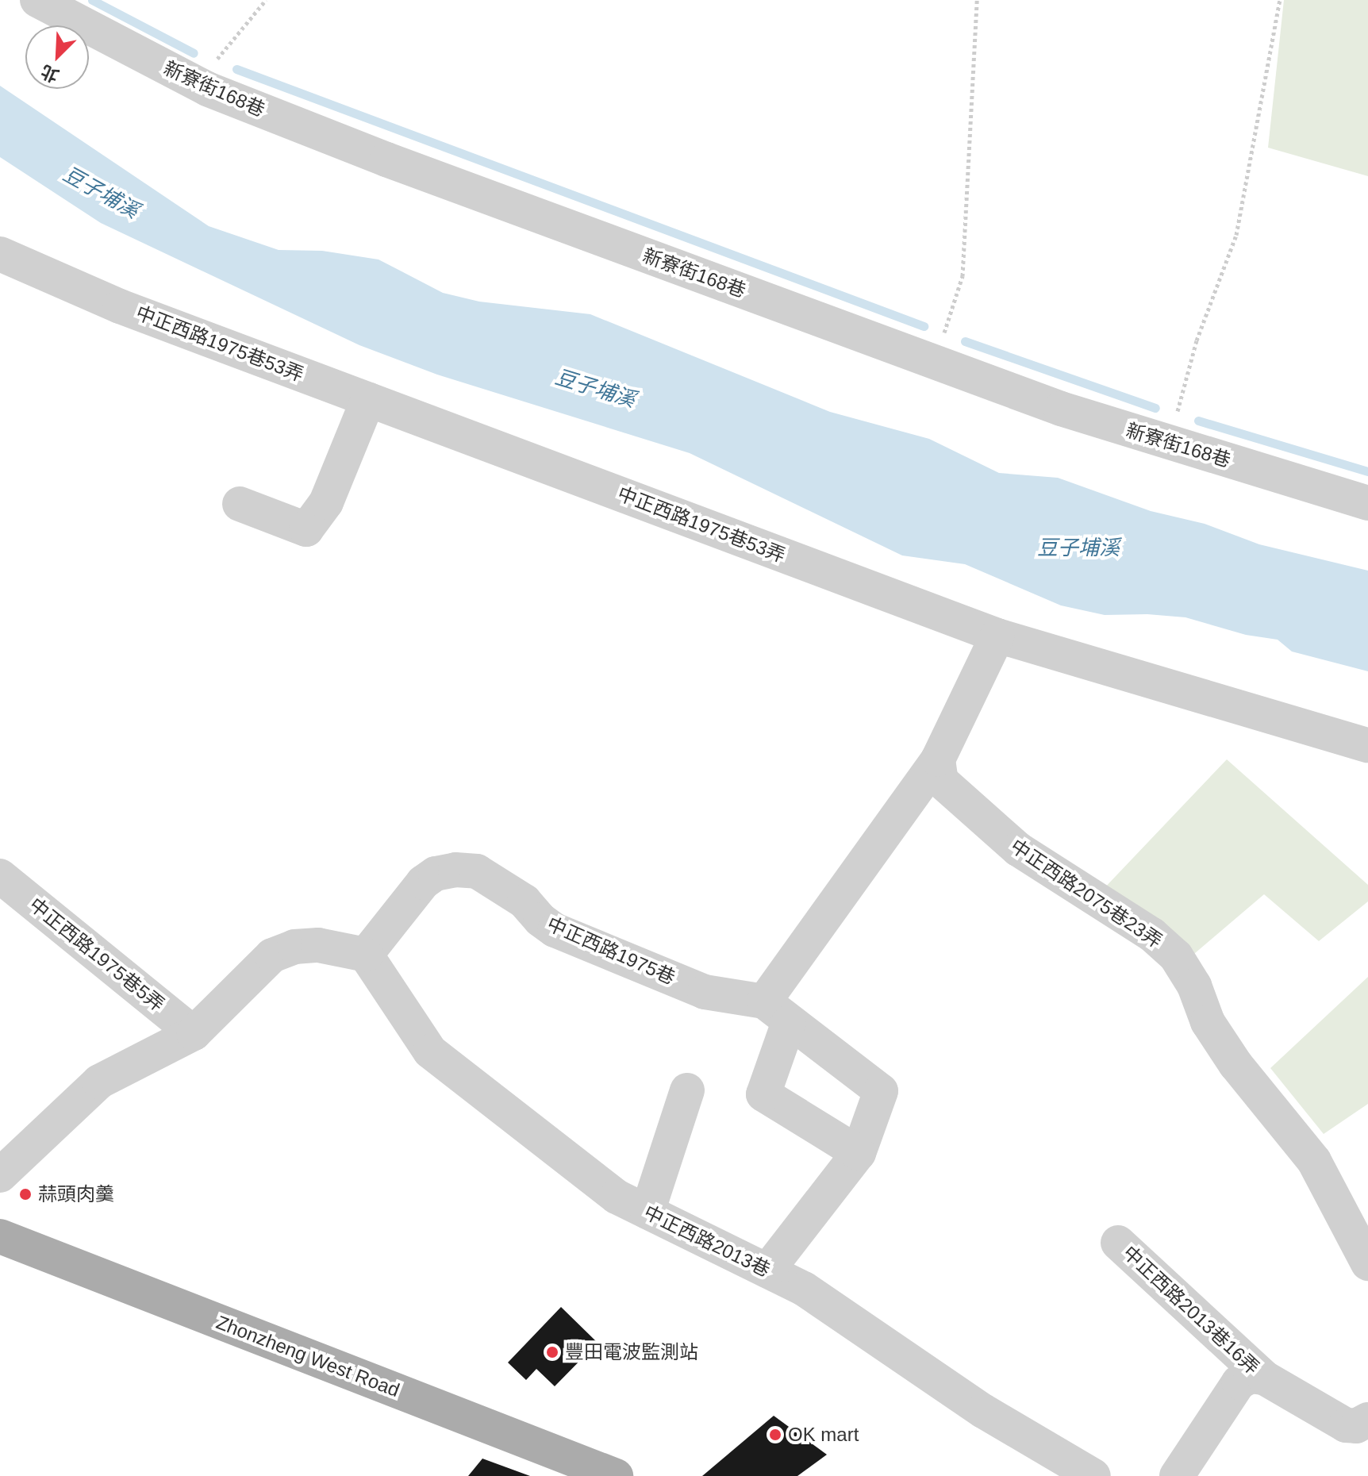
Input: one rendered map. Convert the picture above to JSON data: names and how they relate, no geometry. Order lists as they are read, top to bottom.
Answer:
{
  "streets": {
    "main road": ["Zhonzheng West Road"],
    "street": [
      "新寮街168巷",
      "中正西路1975巷53弄",
      "中正西路2075巷23弄",
      "中正西路1975巷",
      "中正西路1975巷5弄",
      "中正西路2013巷",
      "中正西路2013巷16弄"
    ]
  },
  "crossings": [
    ["中正西路1975巷", "中正西路2013巷"]
  ],
  "water": ["豆子埔溪"],
  "places": ["蒜頭肉羹", "豐田電波監測站", "OK mart"],
  "north": "bottom left"
}
